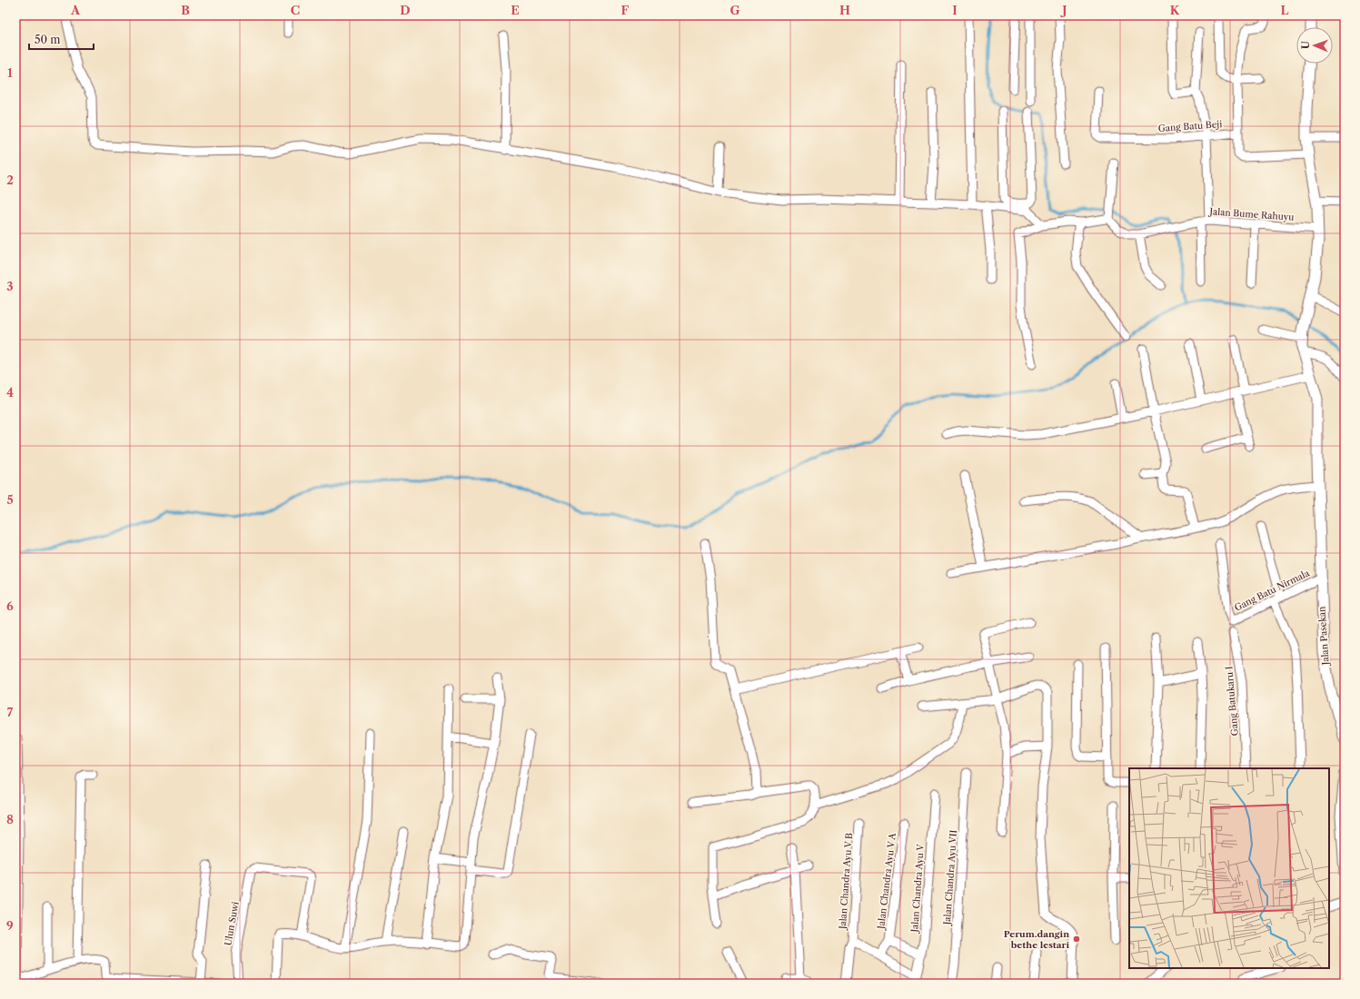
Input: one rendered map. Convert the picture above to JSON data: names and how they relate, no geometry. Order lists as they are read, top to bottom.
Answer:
{
  "streets": {
    "street": [
      "Gang Batu Beji",
      "Jalan Bume Rahuyu",
      "Gang Batu Nirmala",
      "Jalan Pasekan",
      "Gang Batukaru I",
      "Jalan Chandra Ayu VII",
      "Jalan Chandra Ayu V B",
      "Jalan Chandra Ayu V A",
      "Jalan Chandra Ayu V",
      "Ulun Suwi"
    ]
  },
  "crossings": [
    ["Jalan Bume Rahuyu", "Jalan Pasekan"],
    ["Gang Batu Nirmala", "Jalan Pasekan"]
  ],
  "places": ["Perum.dangin bethe lestari"],
  "scale_bar": "50 m",
  "north": "left",
  "grid": {
    "columns": [
      "A",
      "B",
      "C",
      "D",
      "E",
      "F",
      "G",
      "H",
      "I",
      "J",
      "K",
      "L"
    ],
    "rows": [
      "1",
      "2",
      "3",
      "4",
      "5",
      "6",
      "7",
      "8",
      "9"
    ]
  }
}
